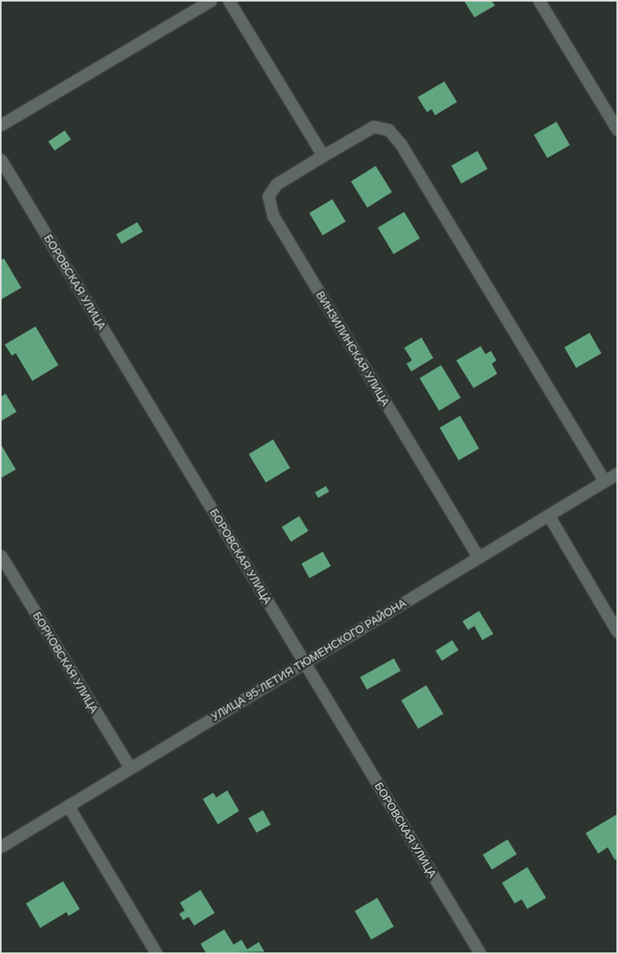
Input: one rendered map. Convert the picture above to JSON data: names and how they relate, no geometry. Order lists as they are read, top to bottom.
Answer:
{
  "streets": {
    "street": [
      "БОРОВСКАЯ УЛИЦА",
      "ВИНЗИЛИНСКАЯ УЛИЦА",
      "УЛИЦА 95-ЛЕТИЯ ТЮМЕНСКОГО РАЙОНА",
      "БОРКОВСКАЯ УЛИЦА"
    ]
  },
  "crossings": [
    ["БОРОВСКАЯ УЛИЦА", "УЛИЦА 95-ЛЕТИЯ ТЮМЕНСКОГО РАЙОНА"],
    ["ВИНЗИЛИНСКАЯ УЛИЦА", "УЛИЦА 95-ЛЕТИЯ ТЮМЕНСКОГО РАЙОНА"],
    ["УЛИЦА 95-ЛЕТИЯ ТЮМЕНСКОГО РАЙОНА", "БОРКОВСКАЯ УЛИЦА"]
  ]
}
